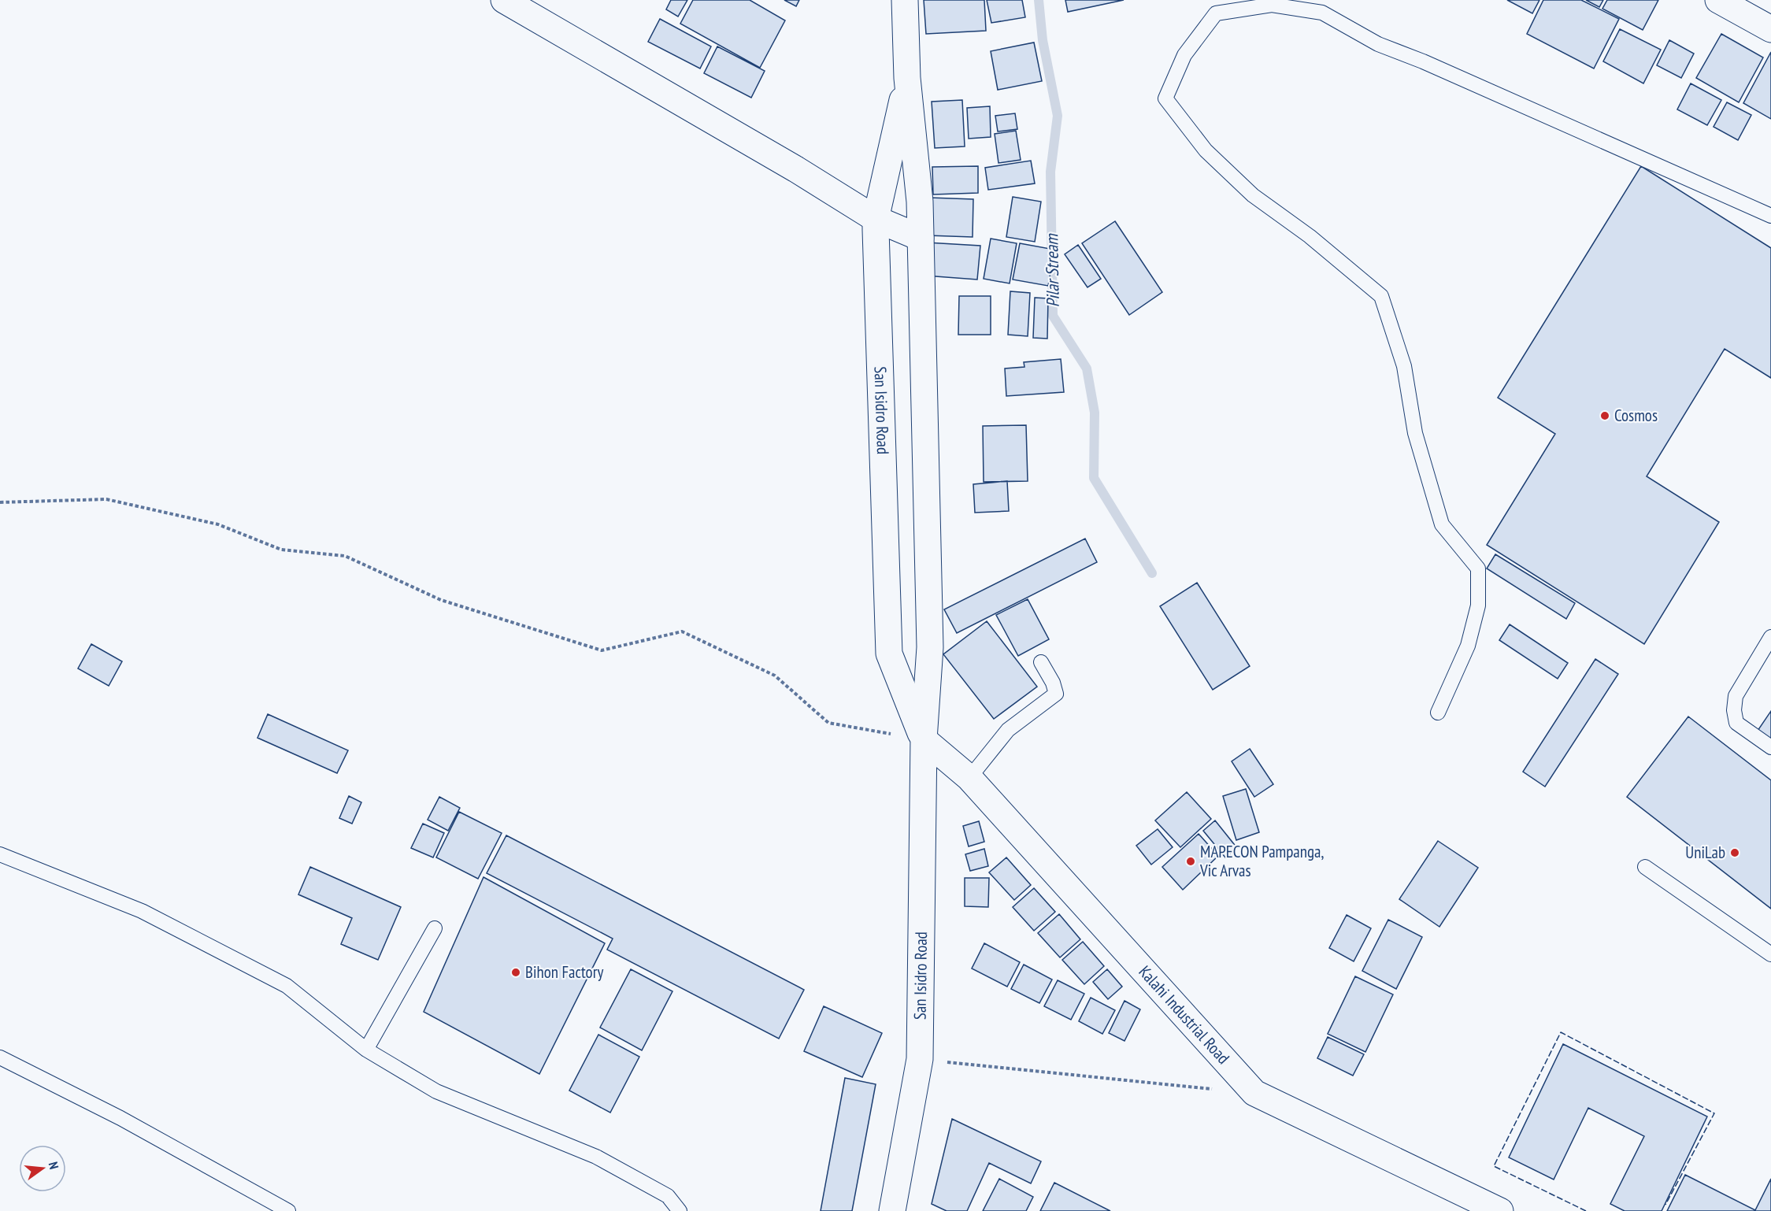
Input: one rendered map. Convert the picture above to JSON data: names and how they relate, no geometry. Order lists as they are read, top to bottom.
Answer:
{
  "streets": {
    "main road": ["San Isidro Road", "Kalahi Industrial Road"]
  },
  "crossings": [
    ["San Isidro Road", "Kalahi Industrial Road"]
  ],
  "water": ["Pilar Stream"],
  "places": [
    "Cosmos",
    "UniLab",
    "MAPECON Pampanga, Vic Arvas",
    "Bihon Factory"
  ],
  "north": "right"
}
